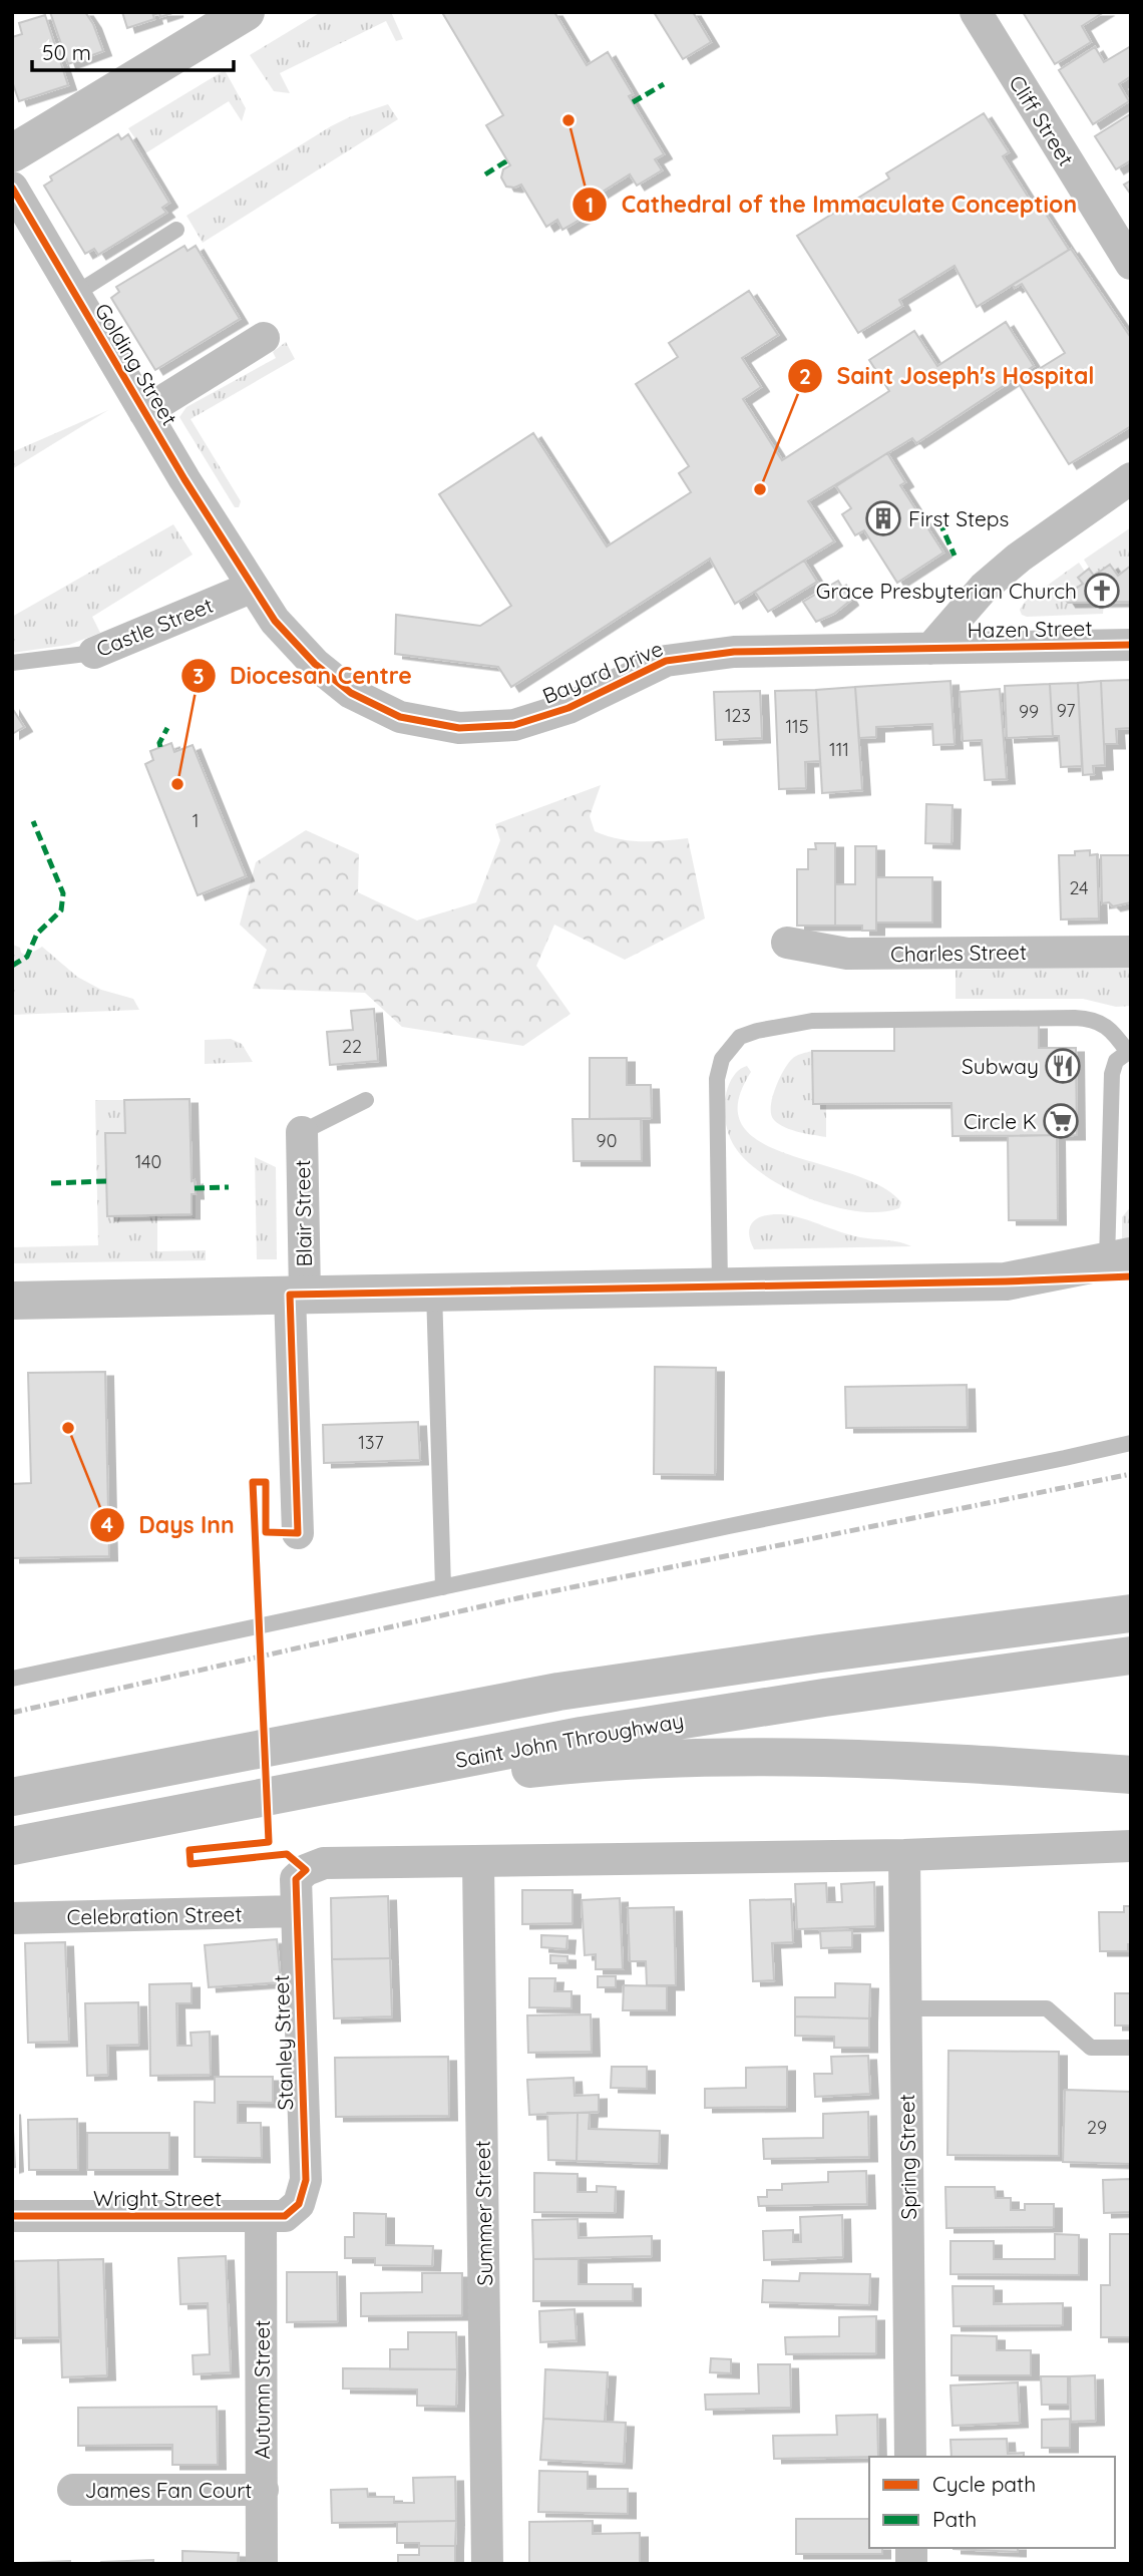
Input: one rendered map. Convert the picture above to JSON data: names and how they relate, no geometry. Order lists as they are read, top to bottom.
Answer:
{
  "streets": {
    "main road": ["Saint John Throughway"],
    "street": [
      "Cliff Street",
      "Golding Street",
      "Castle Street",
      "Hazen Street",
      "Bayard Drive",
      "Charles Street",
      "Blair Street",
      "Celebration Street",
      "Stanley Street",
      "Spring Street",
      "Wright Street",
      "Summer Street",
      "Autumn Street",
      "James Fan Court"
    ]
  },
  "crossings": [
    ["Golding Street", "Bayard Drive"],
    ["Castle Street", "Bayard Drive"],
    ["Hazen Street", "Bayard Drive"],
    ["Celebration Street", "Stanley Street"],
    ["Stanley Street", "Wright Street"],
    ["Stanley Street", "Summer Street"],
    ["Wright Street", "Autumn Street"],
    ["Autumn Street", "James Fan Court"]
  ],
  "places": {
    "other": [
      "Cathedral of the Immaculate Conception",
      "Saint Joseph's Hospital",
      "Diocesan Centre",
      "Days Inn"
    ],
    "building": ["First Steps"],
    "church": ["Grace Presbyterian Church"],
    "restaurant": ["Subway"],
    "supermarket": ["Circle K"]
  },
  "house_numbers": [
    "97",
    "99",
    "123",
    "115",
    "111",
    "1",
    "24",
    "22",
    "90",
    "140",
    "137",
    "29"
  ],
  "legend": ["Cycle path", "Path"],
  "scale_bar": "50 m"
}
